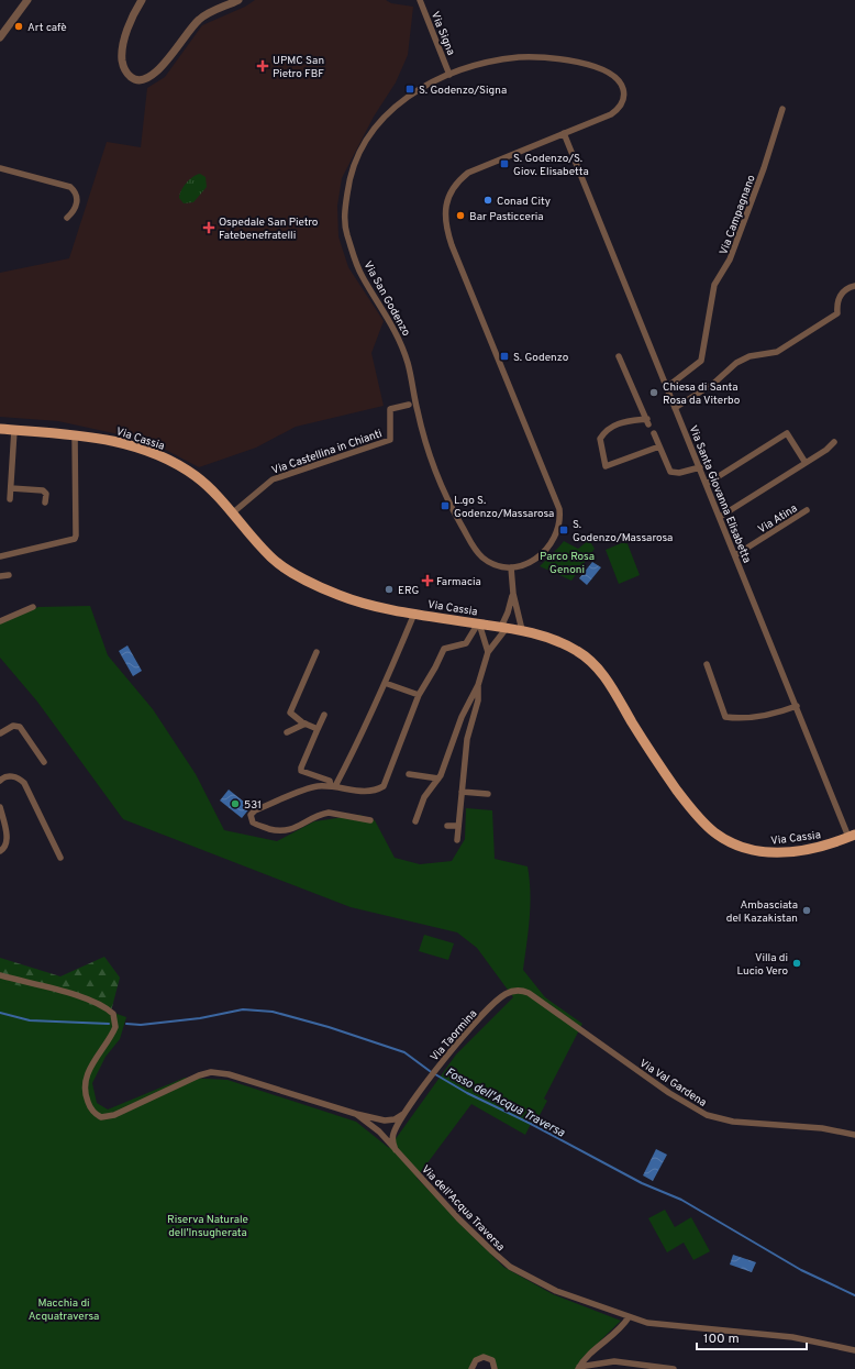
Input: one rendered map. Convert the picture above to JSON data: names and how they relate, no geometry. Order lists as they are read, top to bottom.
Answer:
{
  "streets": {
    "main road": ["Via Cassia"],
    "street": [
      "Via Signa",
      "Via Campagnano",
      "Via San Godenzo",
      "Via Castellina in Chianti",
      "Via Santa Giovanna Elisabetta",
      "Via Atina",
      "Via Taormina",
      "Via Val Gardena",
      "Via dell'Acqua Traversa"
    ]
  },
  "crossings": [
    ["Via Signa", "Via San Godenzo"],
    ["Via Campagnano", "Via Santa Giovanna Elisabetta"],
    ["Via San Godenzo", "Via Santa Giovanna Elisabetta"],
    ["Via Cassia", "Via Castellina in Chianti"],
    ["Via Cassia", "Via Santa Giovanna Elisabetta"],
    ["Via Santa Giovanna Elisabetta", "Via Atina"],
    ["Via Taormina", "Via Val Gardena"],
    ["Via Taormina", "Via dell'Acqua Traversa"]
  ],
  "water": ["Fosso dell'Acqua Traversa"],
  "parks": ["Parco Rosa Genoni", "Riserva Naturale dell'Insugherata", "Macchia di Acquatraversa"],
  "places": {
    "other": [
      "Art cafè",
      "Conad City",
      "Bar Pasticceria",
      "Chiesa di Santa Rosa da Viterbo",
      "ERG",
      "531",
      "Ambasciata del Kazakistan",
      "Villa di Lucio Vero"
    ],
    "health": ["UPMC San Pietro FBF", "Ospedale San Pietro Fatebenefratelli", "Farmacia"],
    "transit": [
      "S. Godenzo/Signa",
      "S. Godenzo/S. Giov. Elisabetta",
      "S. Godenzo",
      "L.go S. Godenzo/Massarosa",
      "S. Godenzo/Massarosa"
    ]
  },
  "scale_bar": "100 m"
}
